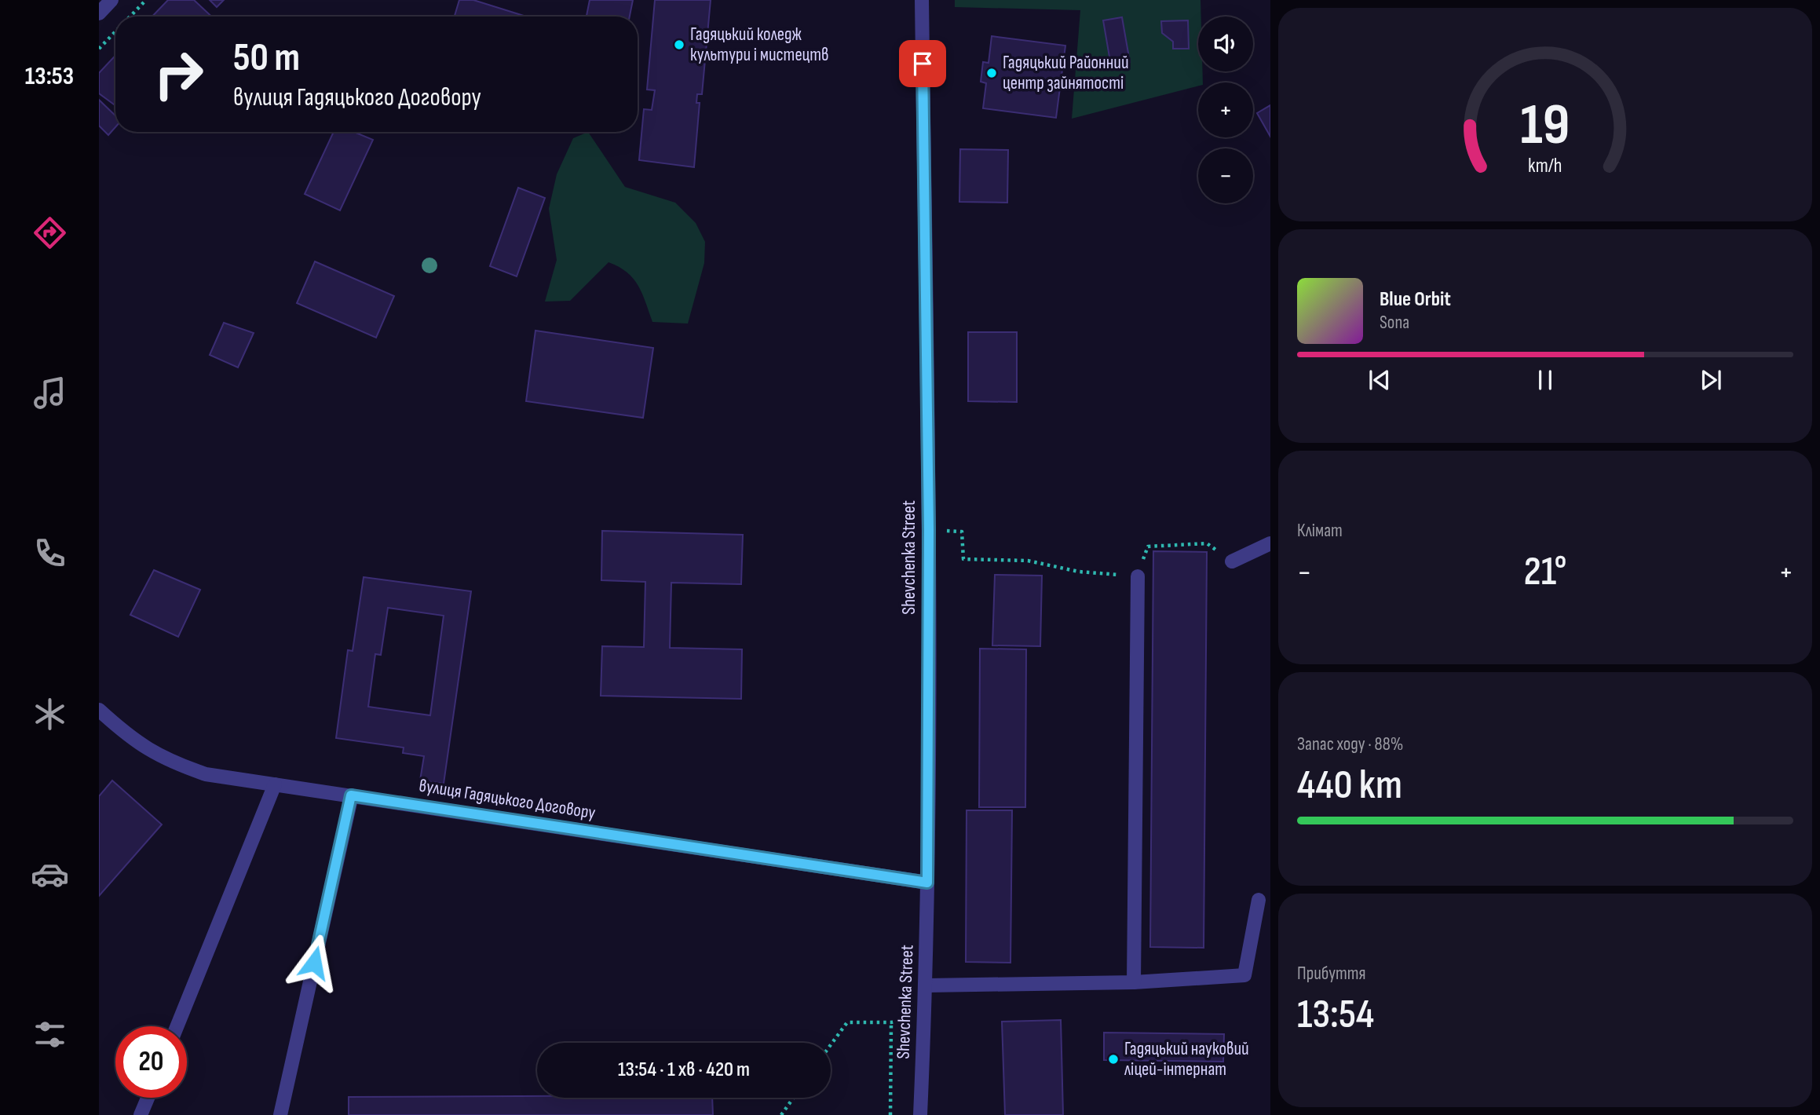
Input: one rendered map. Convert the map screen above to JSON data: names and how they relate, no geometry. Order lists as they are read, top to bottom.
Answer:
{
  "streets": {
    "street": ["Shevchenka Street", "вулиця Гадяцького Договору"]
  },
  "crossings": [
    ["Shevchenka Street", "вулиця Гадяцького Договору"]
  ],
  "places": ["Гадяцький коледж культури і мистецтв", "Гадяцький Районний центр зайнятості", "Гадяцький науковий ліцей-інтернат"],
  "page": {
    "tabs": "13:53",
    "map_buttons": ["+", "−"],
    "turn": ["50 m", "вулиця Гадяцького Договору"],
    "song": ["Blue Orbit", "Sona"],
    "tile": [
      "Клімат",
      ["Запас ходу · 88%", "440 km"],
      ["Прибуття", "13:54"]
    ],
    "heat": ["−", "21°", "+"],
    "limit": "20",
    "trip": "13:54 · 1 хв · 420 m",
    "gauge": ["19", "km/h"]
  }
}
